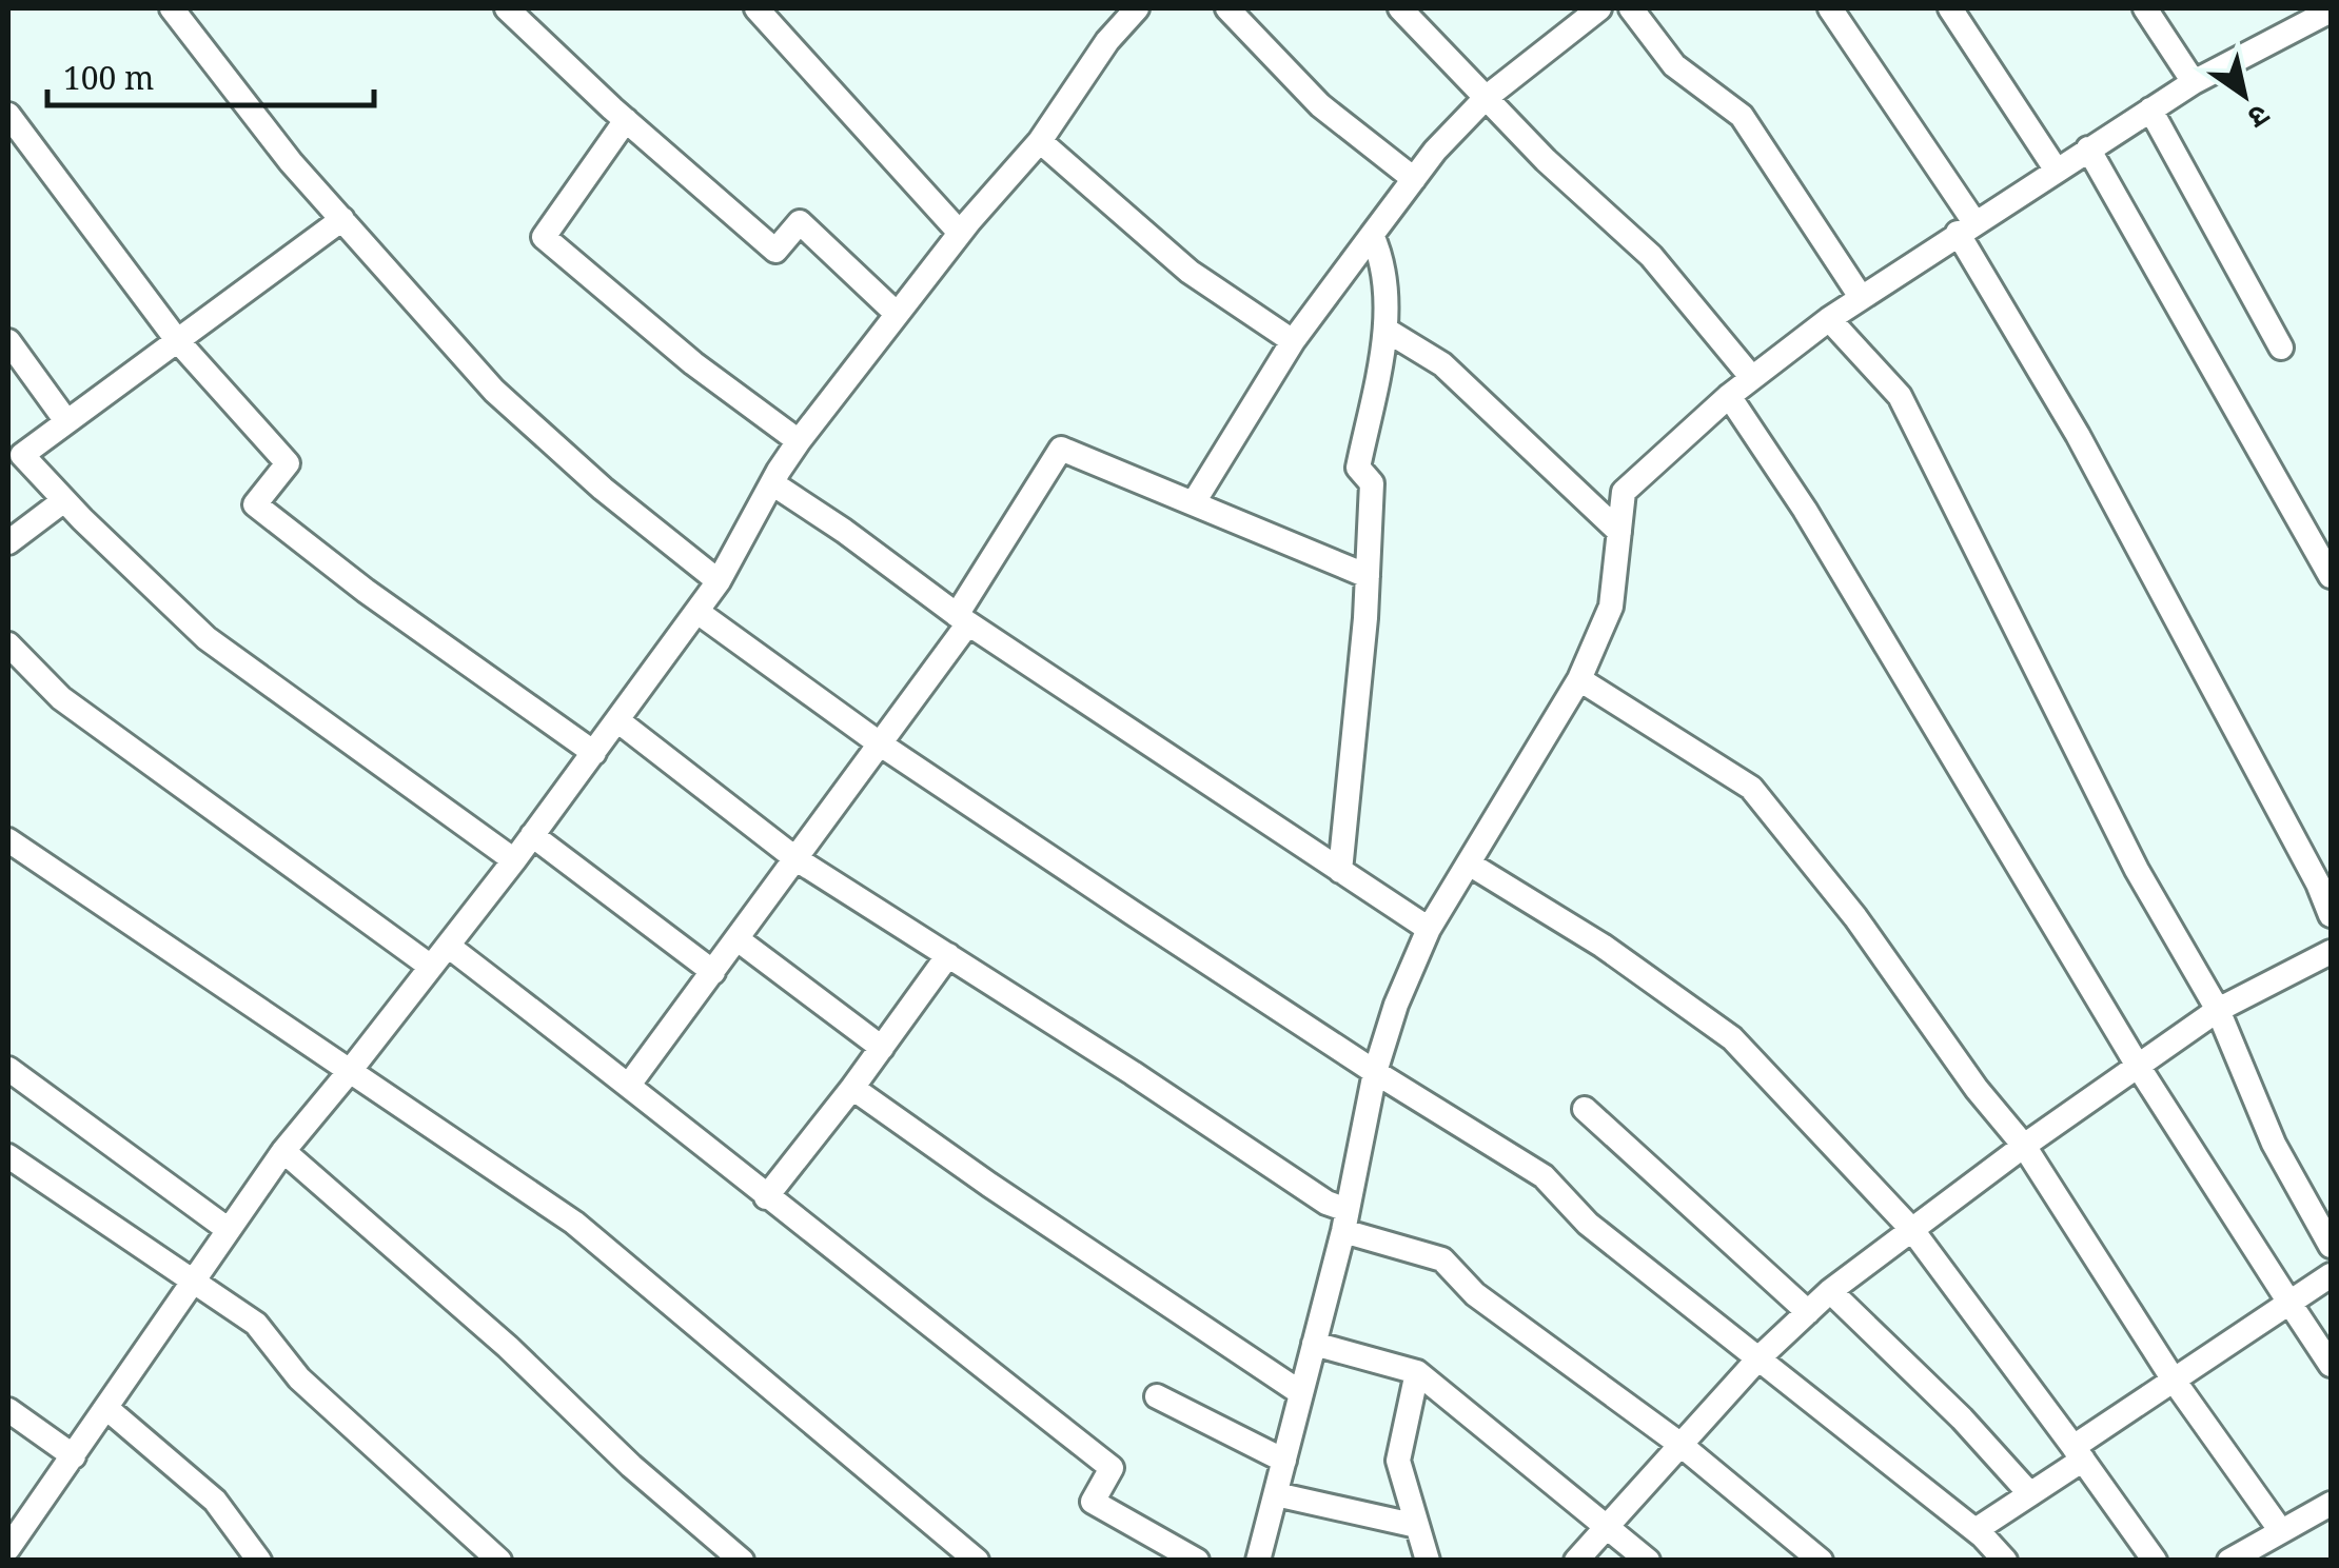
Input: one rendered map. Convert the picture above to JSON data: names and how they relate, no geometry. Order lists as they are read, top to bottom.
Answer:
{
  "scale_bar": "100 m",
  "north": "bottom right"
}
